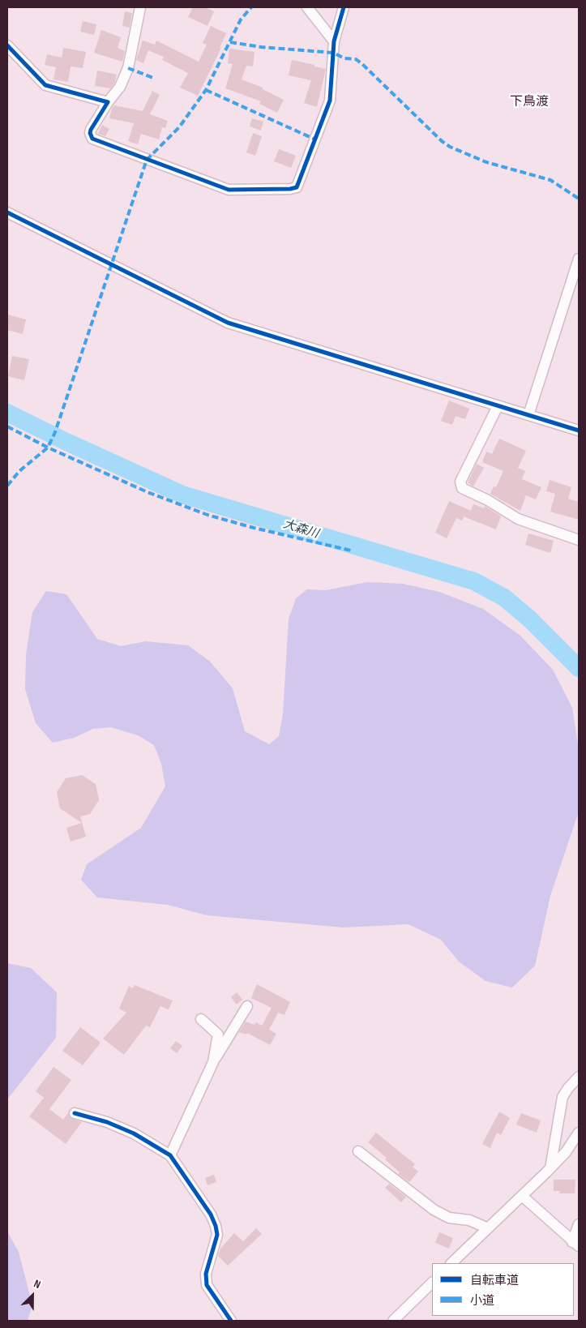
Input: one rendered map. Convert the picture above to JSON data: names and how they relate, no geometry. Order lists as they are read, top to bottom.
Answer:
{
  "districts": ["下鳥渡"],
  "water": ["大森川"],
  "legend": ["自転車道", "小道"],
  "north": "top right"
}
